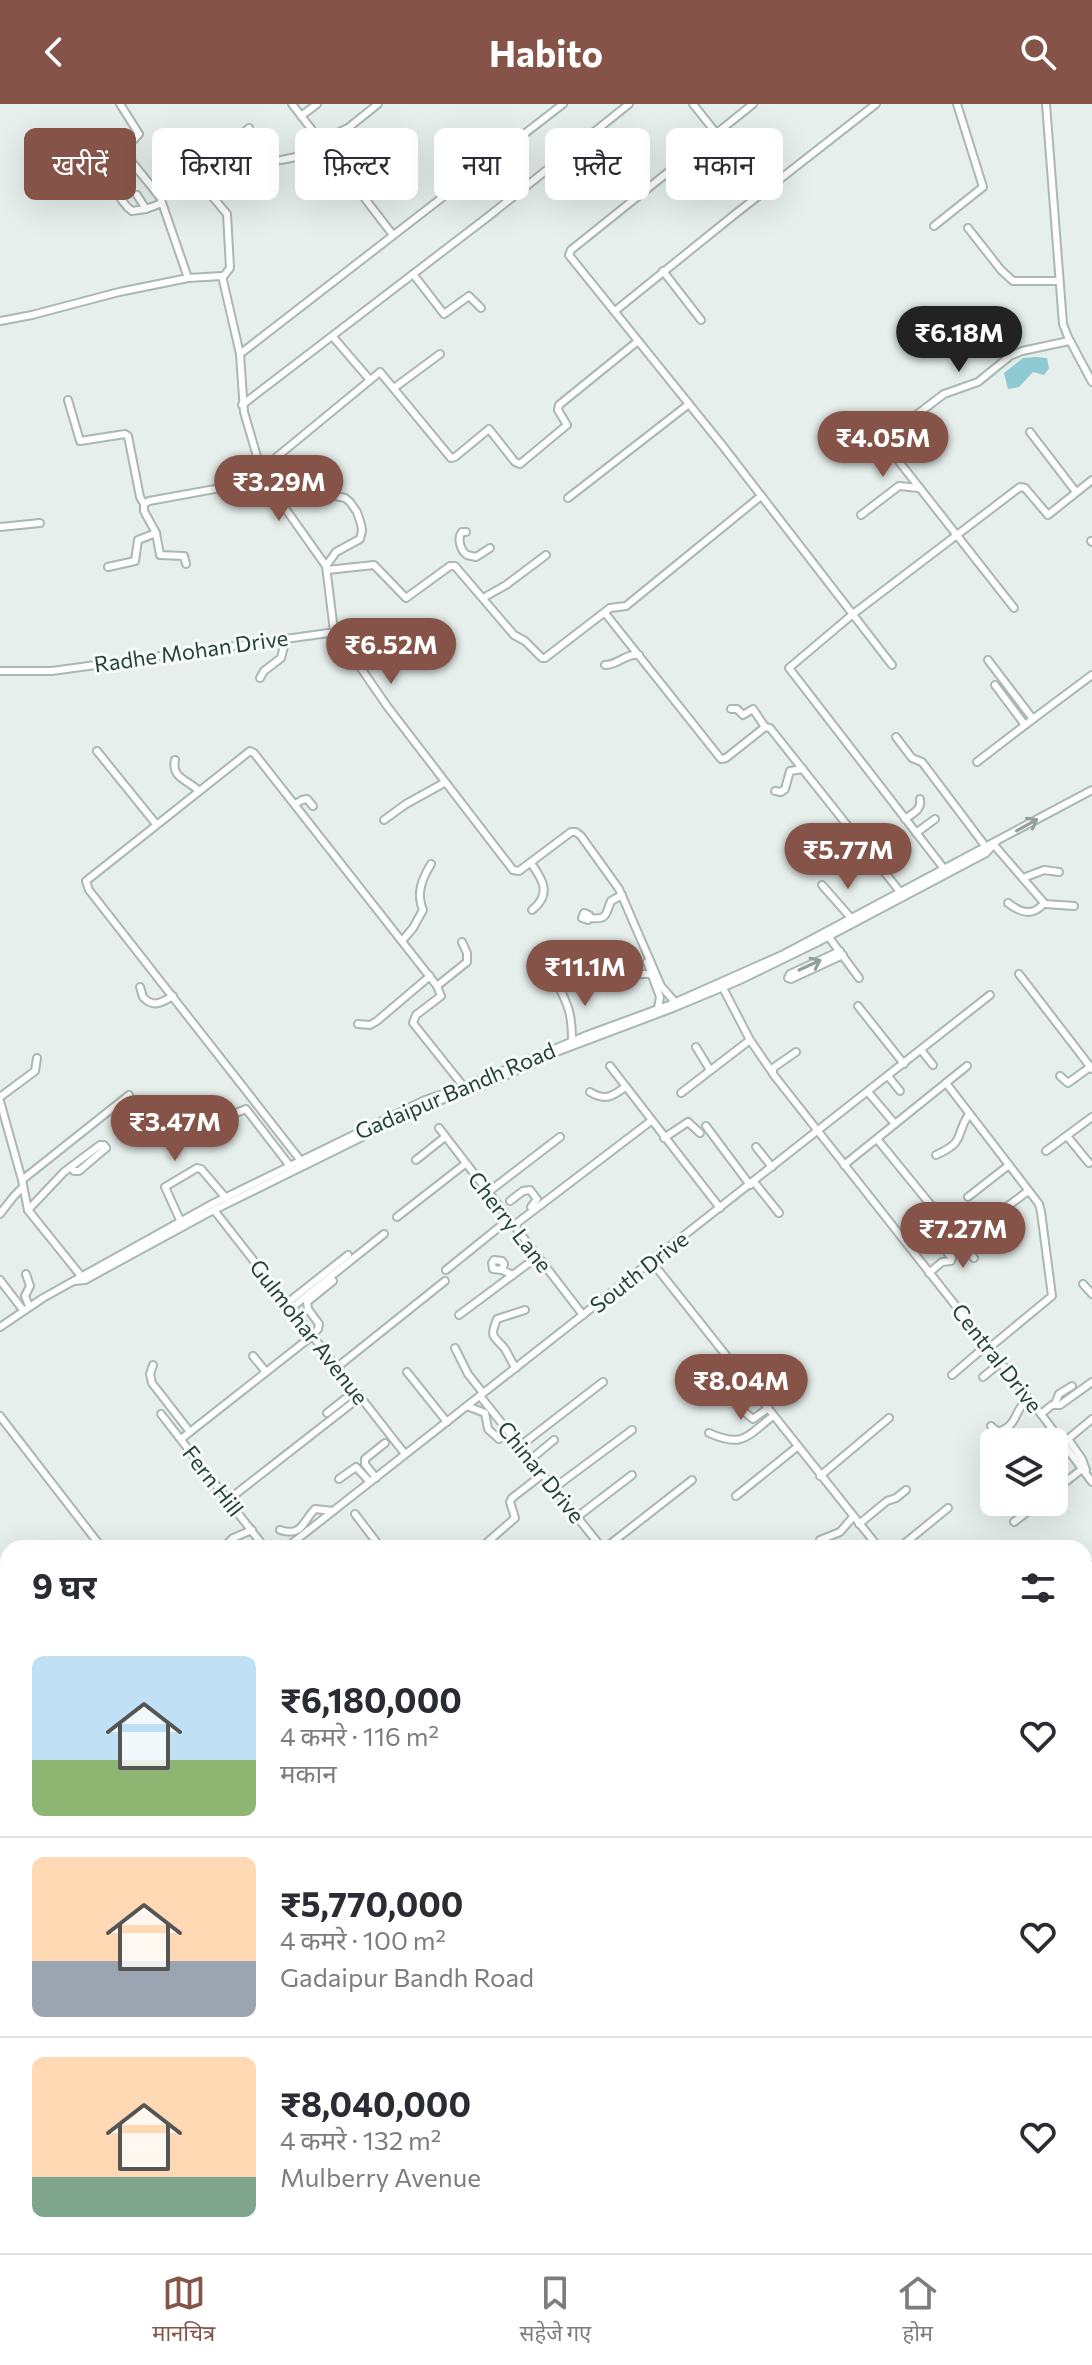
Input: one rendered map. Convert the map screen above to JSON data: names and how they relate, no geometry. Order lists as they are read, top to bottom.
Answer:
{
  "streets": {
    "street": [
      "Radhe Mohan Drive",
      "Gadaipur Bandh Road",
      "Cherry Lane",
      "South Drive",
      "Gulmohar Avenue",
      "Central Drive",
      "Chinar Drive",
      "Fern Hill"
    ]
  },
  "crossings": [
    ["Cherry Lane", "South Drive"],
    ["South Drive", "Gulmohar Avenue"],
    ["South Drive", "Central Drive"],
    ["South Drive", "Chinar Drive"]
  ],
  "page": {
    "header": "Habito",
    "chip": [
      "खरीदें",
      "किराया",
      "फ़िल्टर",
      "नया",
      "फ़्लैट",
      "मकान"
    ],
    "price": [
      "₹6.18M",
      "₹4.05M",
      "₹3.29M",
      "₹6.52M",
      "₹5.77M",
      "₹11.1M",
      "₹3.47M",
      "₹7.27M",
      "₹8.04M"
    ],
    "heading": "9 घर",
    "list": [
      {
        "name": "₹6,180,000",
        "note": "4 कमरे · 116 m² · मकान"
      },
      {
        "name": "₹5,770,000",
        "note": "4 कमरे · 100 m² · Gadaipur Bandh Road"
      },
      {
        "name": "₹8,040,000",
        "note": "4 कमरे · 132 m² · Mulberry Avenue"
      }
    ],
    "tabs": ["मानचित्र", "सहेजे गए", "होम"]
  }
}
